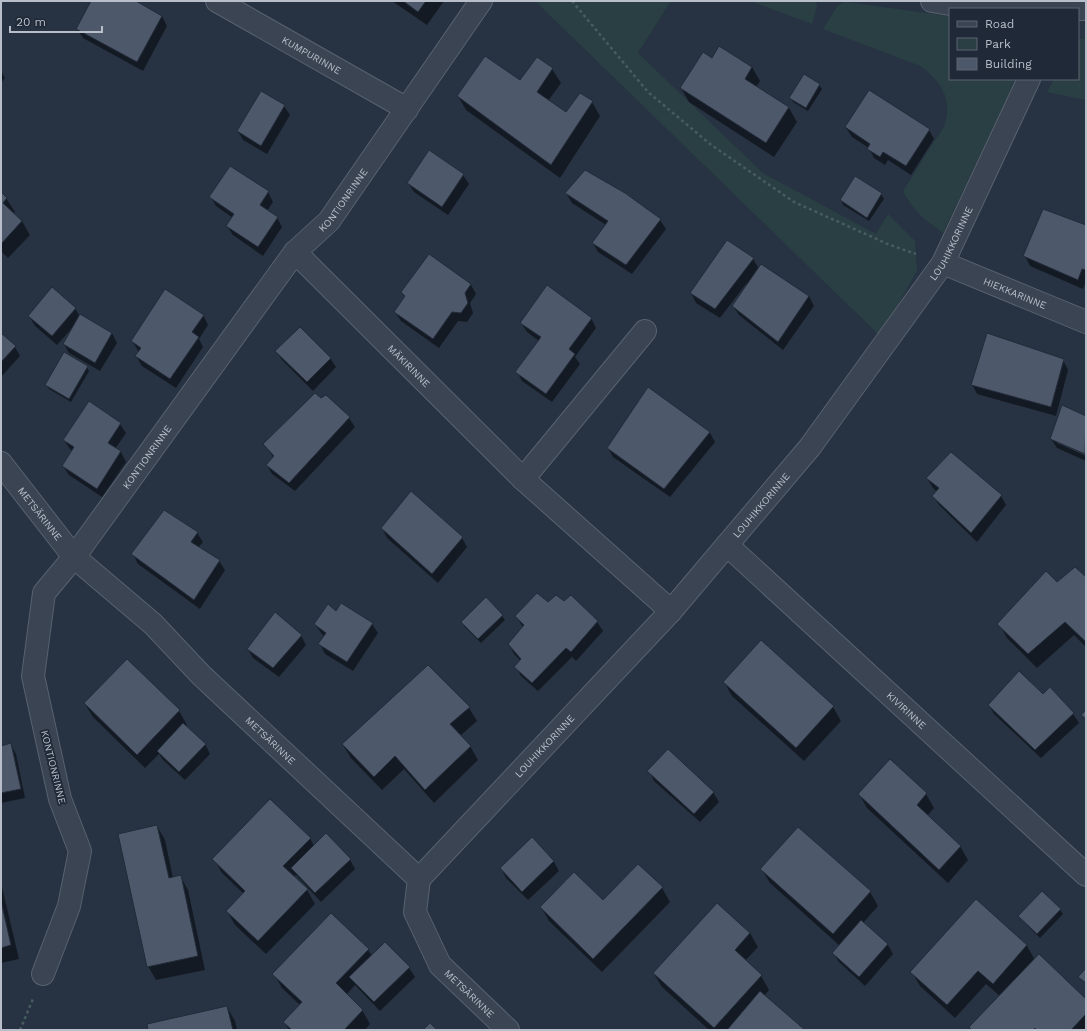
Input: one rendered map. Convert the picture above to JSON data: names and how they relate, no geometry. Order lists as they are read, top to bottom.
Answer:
{
  "streets": {
    "street": [
      "KUMPURINNE",
      "KONTIONRINNE",
      "LOUHIKKORINNE",
      "HIEKKARINNE",
      "MÄKIRINNE",
      "METSÄRINNE",
      "KIVIRINNE"
    ]
  },
  "crossings": [
    ["KUMPURINNE", "KONTIONRINNE"],
    ["KONTIONRINNE", "MÄKIRINNE"],
    ["KONTIONRINNE", "METSÄRINNE"],
    ["LOUHIKKORINNE", "HIEKKARINNE"],
    ["LOUHIKKORINNE", "MÄKIRINNE"],
    ["LOUHIKKORINNE", "METSÄRINNE"],
    ["LOUHIKKORINNE", "KIVIRINNE"]
  ],
  "legend": ["Road", "Park", "Building"],
  "scale_bar": "20 m"
}
